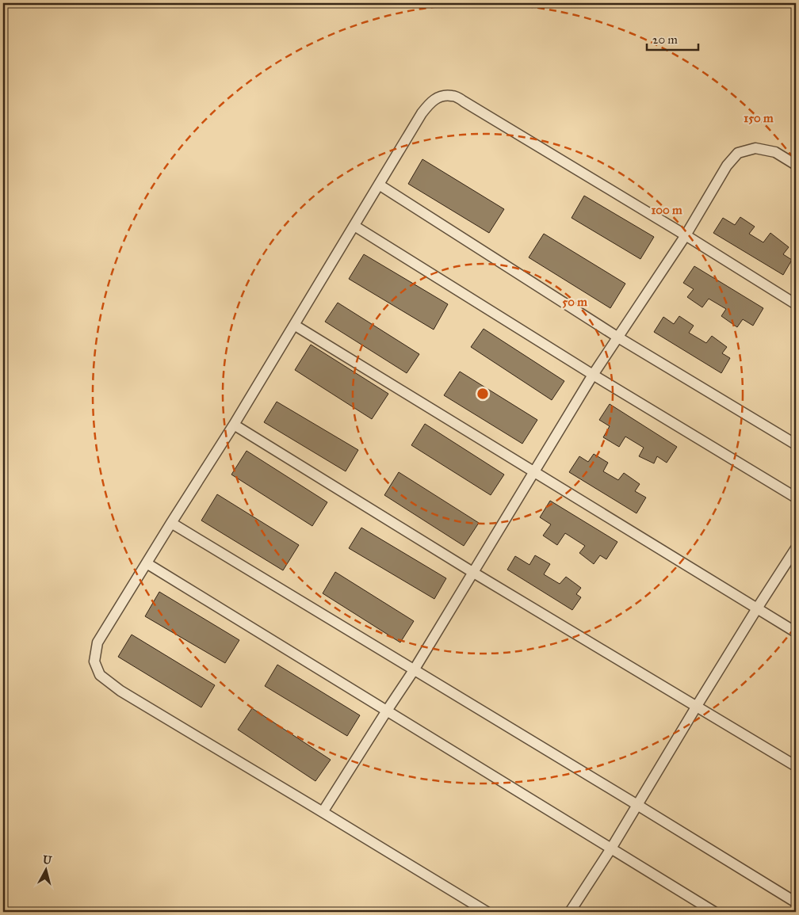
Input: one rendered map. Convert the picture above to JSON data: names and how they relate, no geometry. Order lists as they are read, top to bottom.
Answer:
{
  "scale_bar": "20 m",
  "north": "top",
  "rings": ["150 m", "100 m", "50 m"]
}
